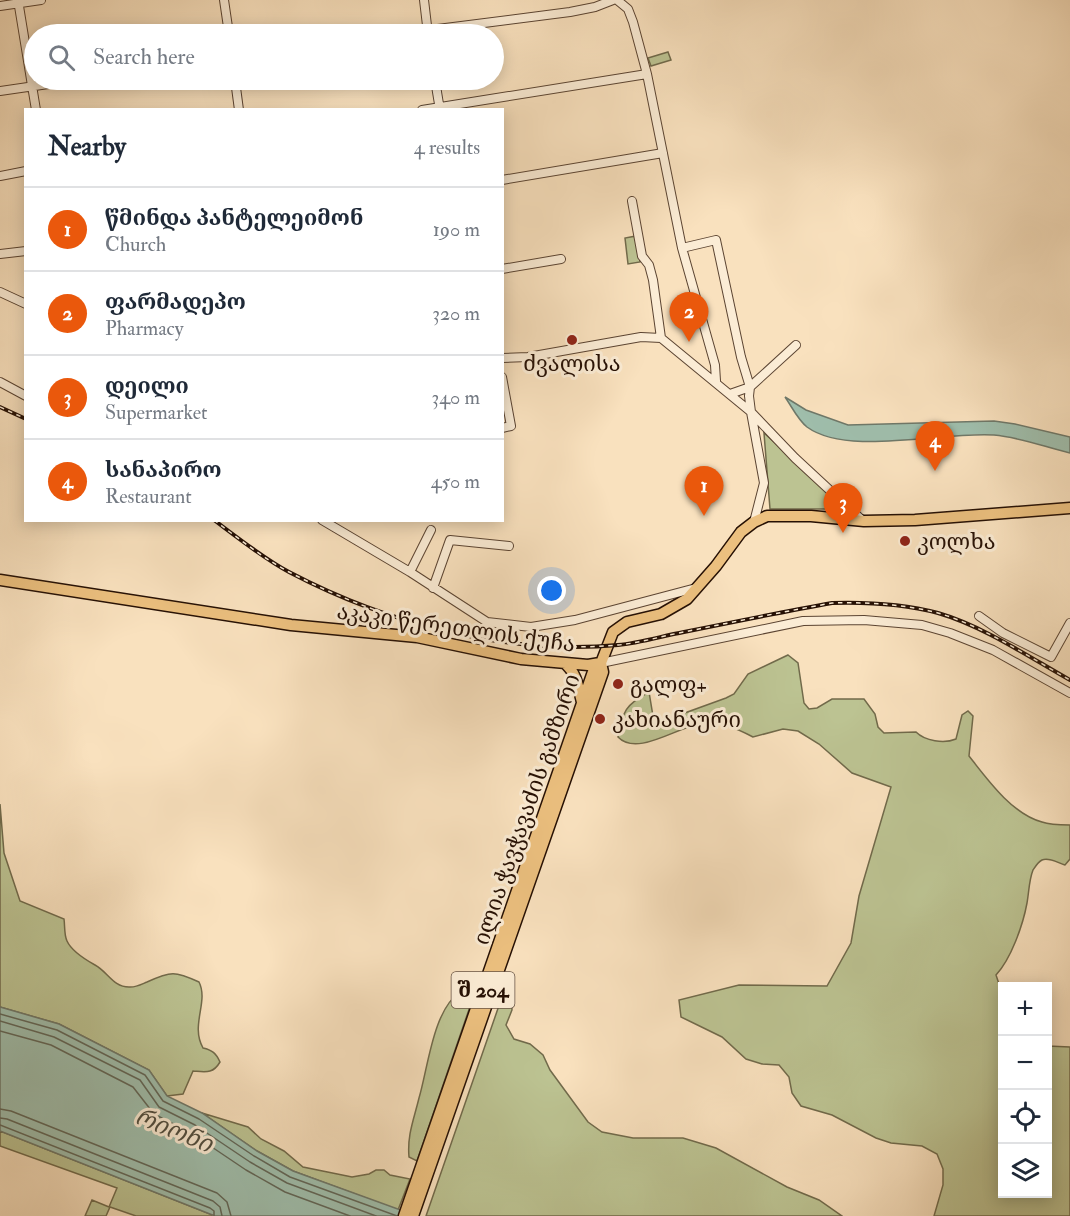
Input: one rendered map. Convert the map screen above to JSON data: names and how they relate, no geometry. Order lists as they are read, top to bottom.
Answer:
{
  "streets": {
    "main road": ["აკაკი წერეთლის ქუჩა", "ილია ჭავჭავაძის გამზირი", "შ 204"]
  },
  "crossings": [
    ["აკაკი წერეთლის ქუჩა", "ილია ჭავჭავაძის გამზირი"],
    ["აკაკი წერეთლის ქუჩა", "შ 204"],
    ["ილია ჭავჭავაძის გამზირი", "შ 204"]
  ],
  "water": ["რიონი"],
  "places": [
    "ძვალისა",
    "კოლხა",
    "გალფ+",
    "კახიანაური"
  ],
  "page": {
    "search": "Search here",
    "heading": ["Nearby", "4 results"],
    "list": [
      {
        "mark": "1",
        "name": "წმინდა პანტელეიმონ",
        "note": "Church",
        "value": "190 m"
      },
      {
        "mark": "2",
        "name": "ფარმადეპო",
        "note": "Pharmacy",
        "value": "320 m"
      },
      {
        "mark": "3",
        "name": "დეილი",
        "note": "Supermarket",
        "value": "340 m"
      },
      {
        "mark": "4",
        "name": "სანაპირო",
        "note": "Restaurant",
        "value": "450 m"
      }
    ],
    "pins": [
      "2",
      "4",
      "1",
      "3"
    ],
    "map_buttons": ["+", "−"]
  }
}
